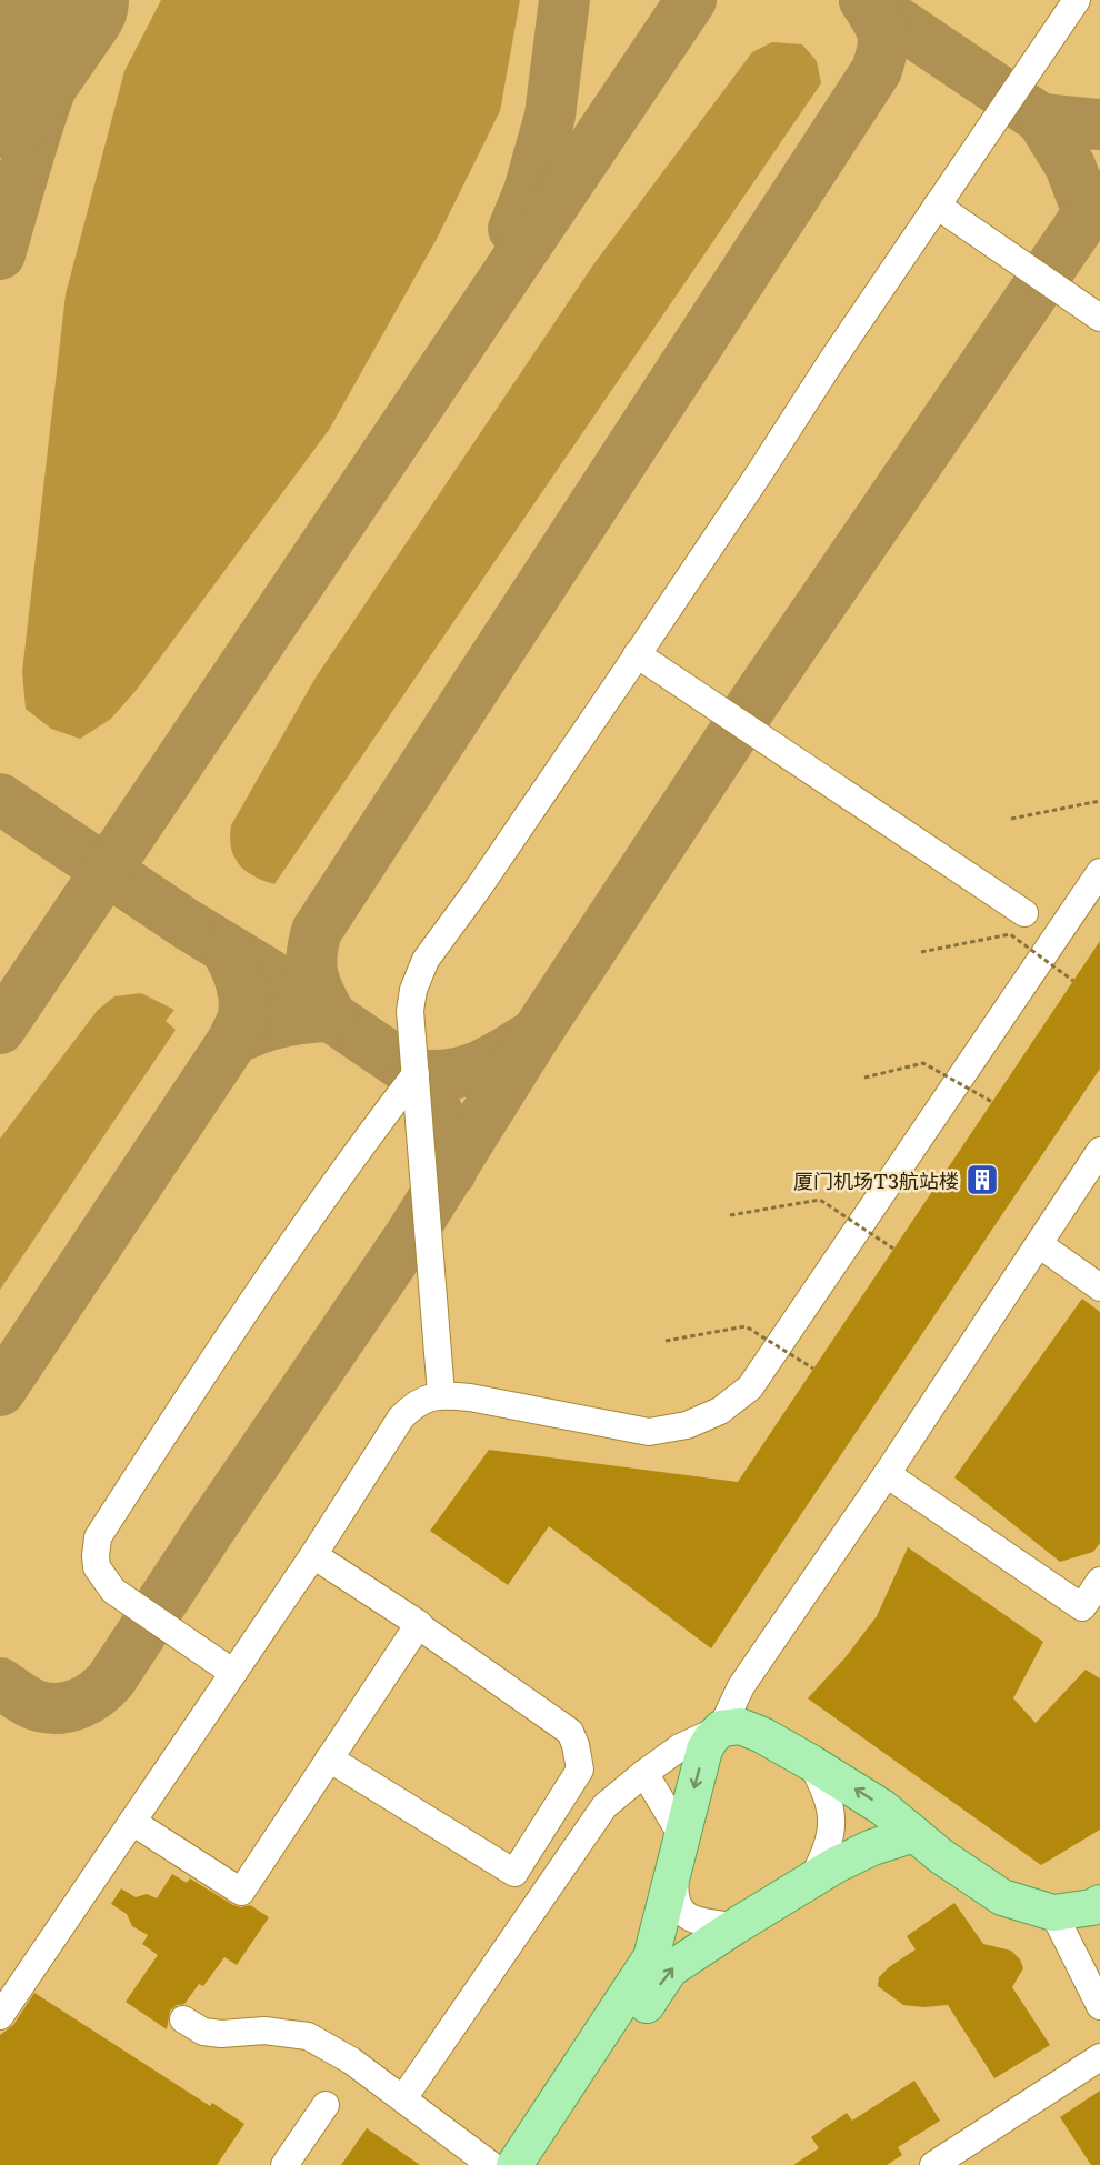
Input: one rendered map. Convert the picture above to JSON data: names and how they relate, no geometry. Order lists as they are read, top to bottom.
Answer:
{
  "places": {
    "building": ["厦门机场T3航站楼"]
  }
}
